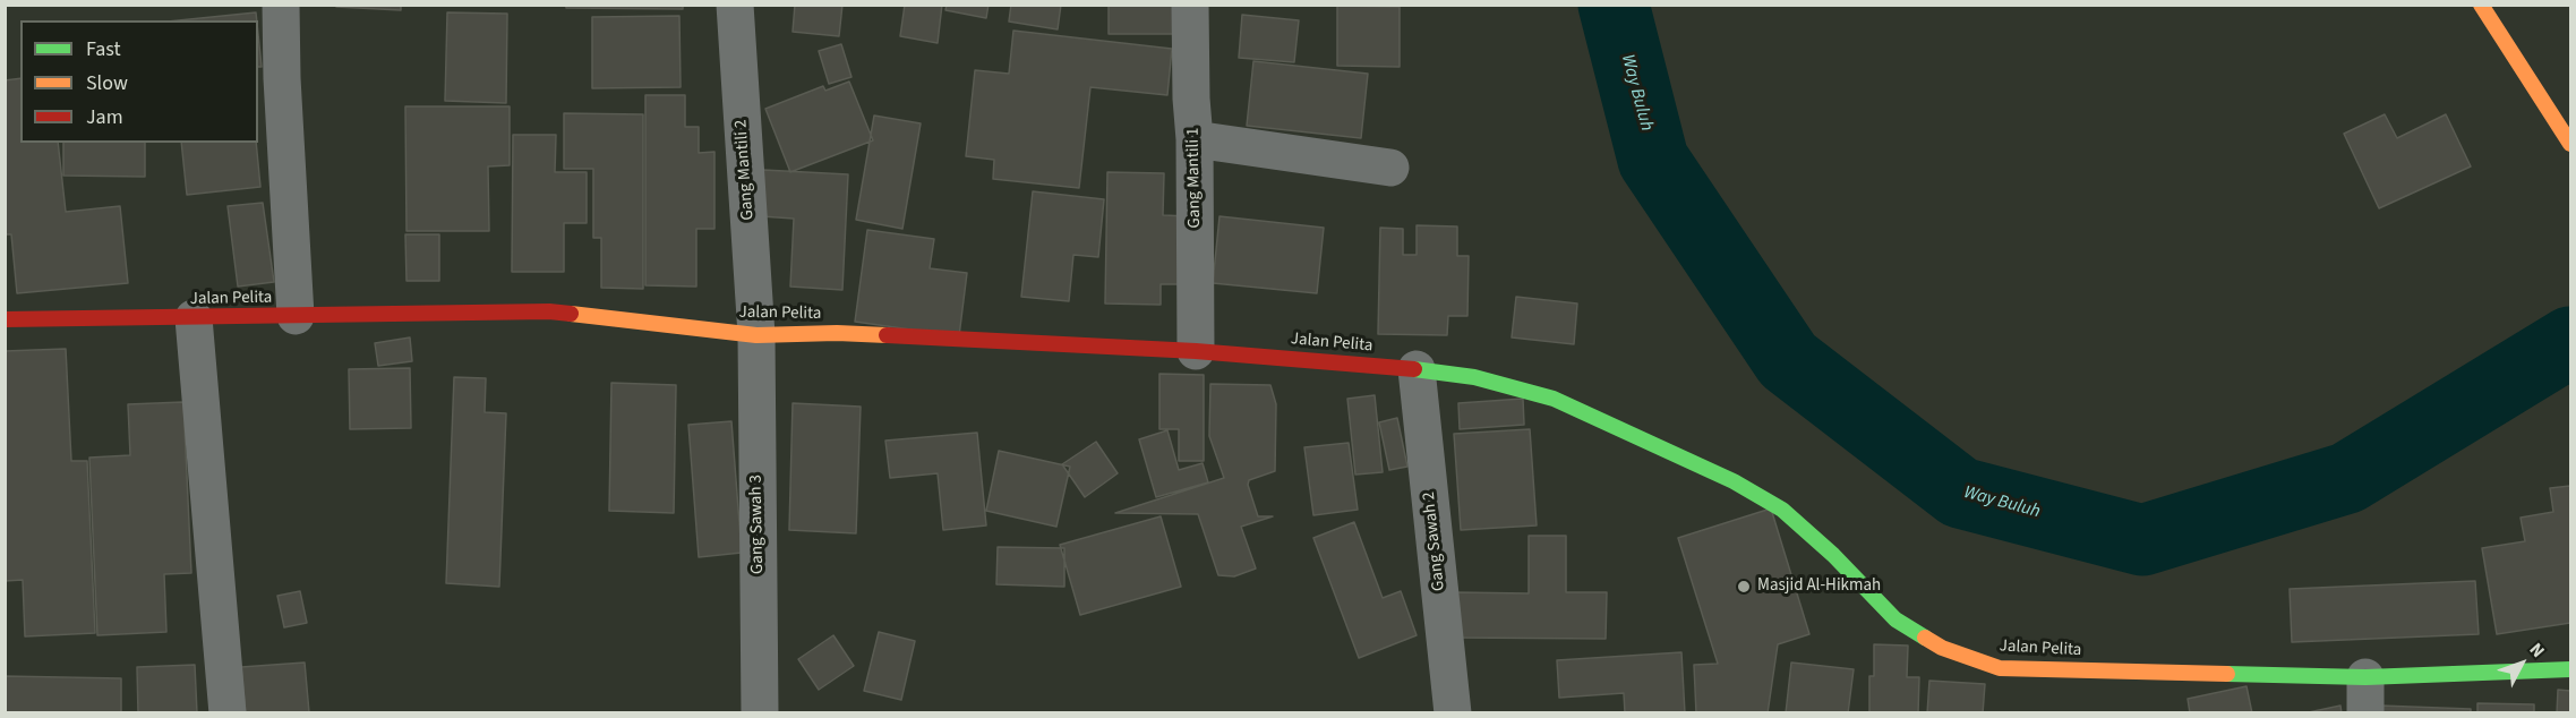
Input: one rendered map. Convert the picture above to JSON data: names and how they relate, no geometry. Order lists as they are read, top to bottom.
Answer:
{
  "streets": {
    "main road": ["Jalan Pelita"],
    "street": [
      "Gang Mantili 2",
      "Gang Mantili 1",
      "Gang Sawah 3",
      "Gang Sawah 2"
    ]
  },
  "crossings": [
    ["Gang Mantili 2", "Jalan Pelita"],
    ["Gang Mantili 2", "Gang Sawah 3"],
    ["Gang Mantili 1", "Jalan Pelita"],
    ["Jalan Pelita", "Gang Sawah 3"],
    ["Jalan Pelita", "Gang Sawah 2"]
  ],
  "water": ["Way Buluh"],
  "places": ["Masjid Al-Hikmah"],
  "legend": ["Fast", "Slow", "Jam"],
  "north": "top right"
}
